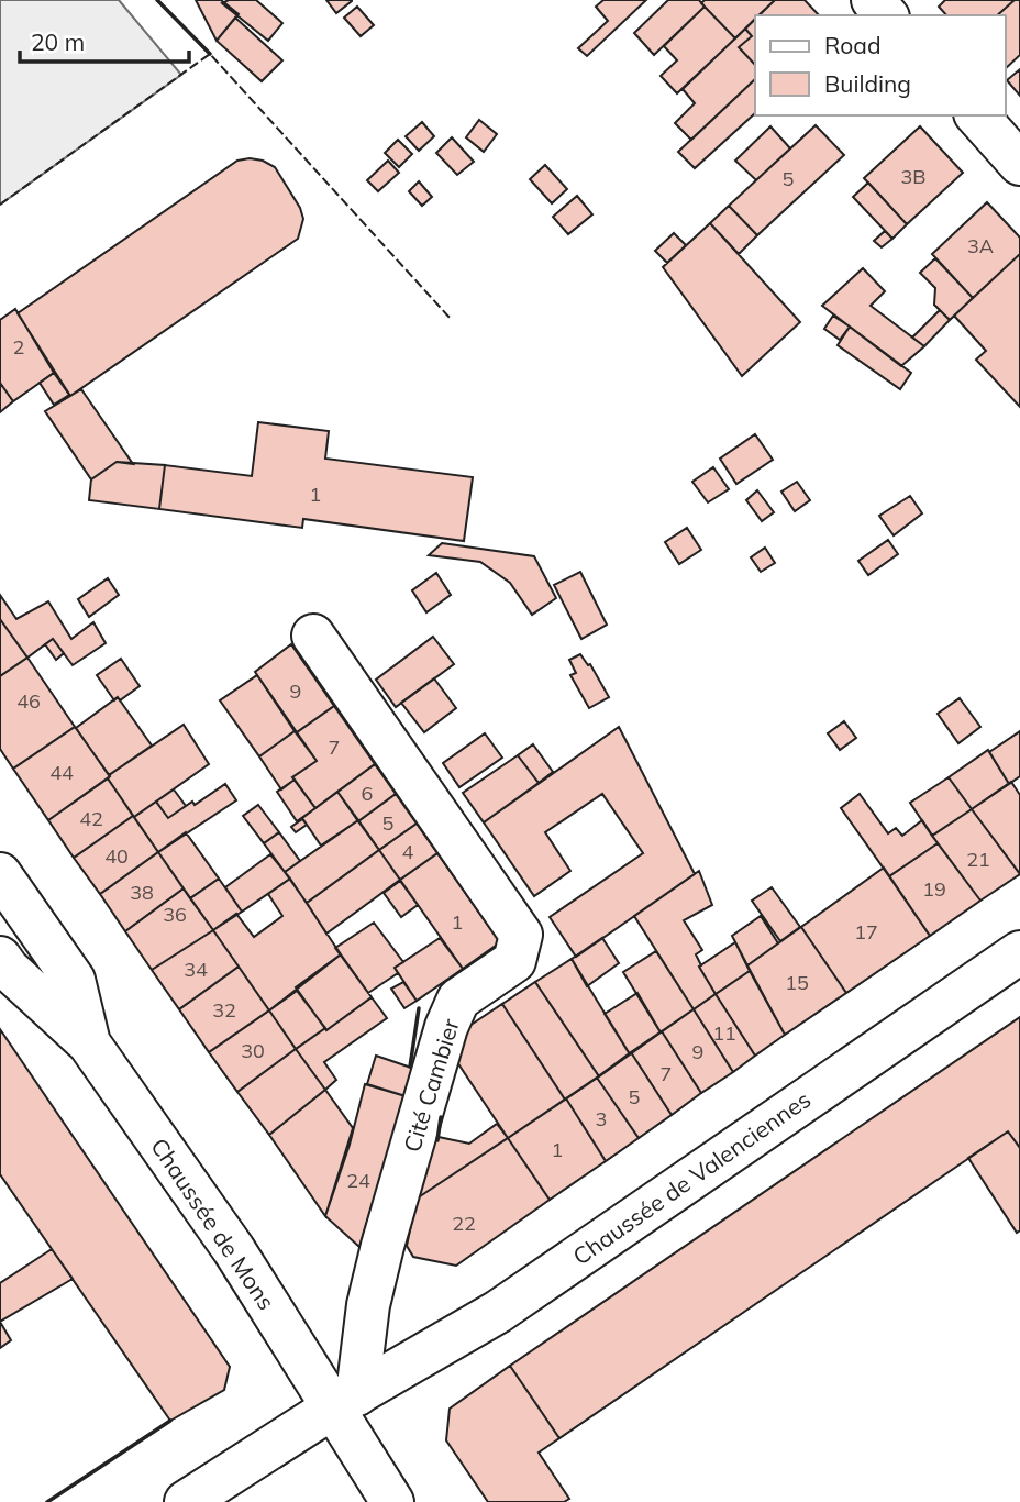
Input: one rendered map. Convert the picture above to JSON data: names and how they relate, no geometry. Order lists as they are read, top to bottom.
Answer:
{
  "streets": {
    "main road": ["Cité Cambier", "Chaussée de Valenciennes", "Chaussée de Mons"]
  },
  "crossings": [
    ["Cité Cambier", "Chaussée de Valenciennes"],
    ["Cité Cambier", "Chaussée de Mons"],
    ["Chaussée de Valenciennes", "Chaussée de Mons"]
  ],
  "house_numbers": [
    "3B",
    "5",
    "3A",
    "2",
    "1",
    "9",
    "46",
    "7",
    "44",
    "6",
    "42",
    "5",
    "4",
    "40",
    "21",
    "19",
    "38",
    "36",
    "1",
    "17",
    "34",
    "15",
    "32",
    "11",
    "30",
    "9",
    "7",
    "5",
    "3",
    "1",
    "24",
    "22"
  ],
  "legend": ["Road", "Building"],
  "scale_bar": "20 m"
}
